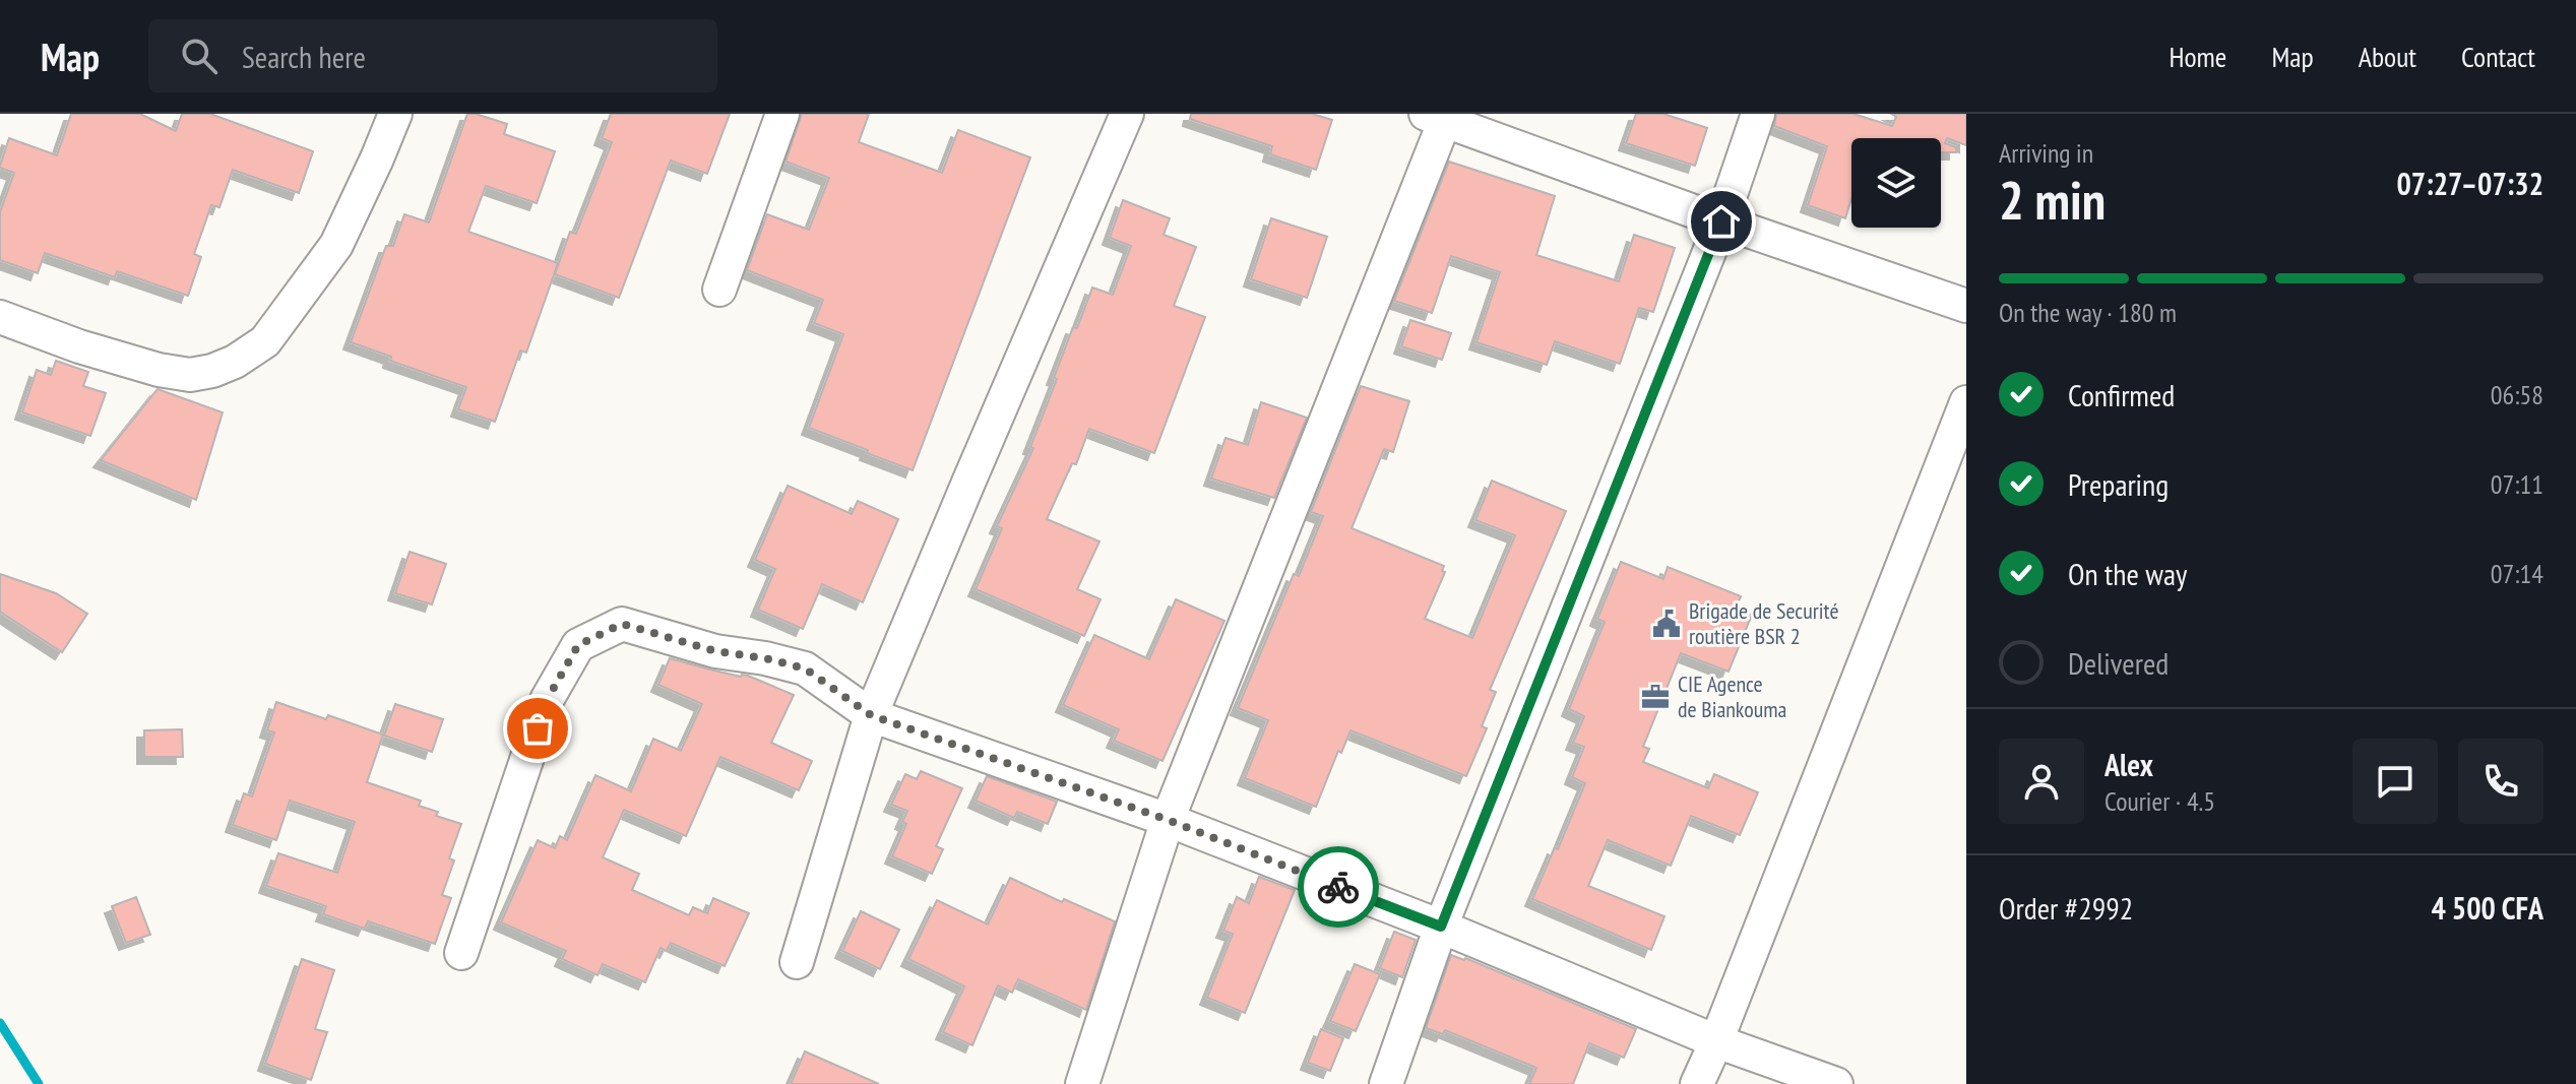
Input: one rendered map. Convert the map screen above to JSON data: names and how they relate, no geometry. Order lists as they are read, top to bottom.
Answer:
{
  "places": {
    "public building": ["Brigade de Securité routière BSR 2"],
    "office": ["CIE Agence de Biankouma"]
  },
  "page": {
    "header": "Map",
    "search": "Search here",
    "nav": [
      "Home",
      "Map",
      "About",
      "Contact"
    ],
    "heading": ["2 min", "Arriving in", "07:27–07:32"],
    "panel": [
      "Alex",
      "Courier · 4.5",
      "Order #2992",
      "4 500 CFA"
    ],
    "bar": "On the way · 180 m",
    "list": [
      ["Confirmed", "06:58"],
      ["Preparing", "07:11"],
      ["On the way", "07:14"],
      "Delivered"
    ]
  }
}
